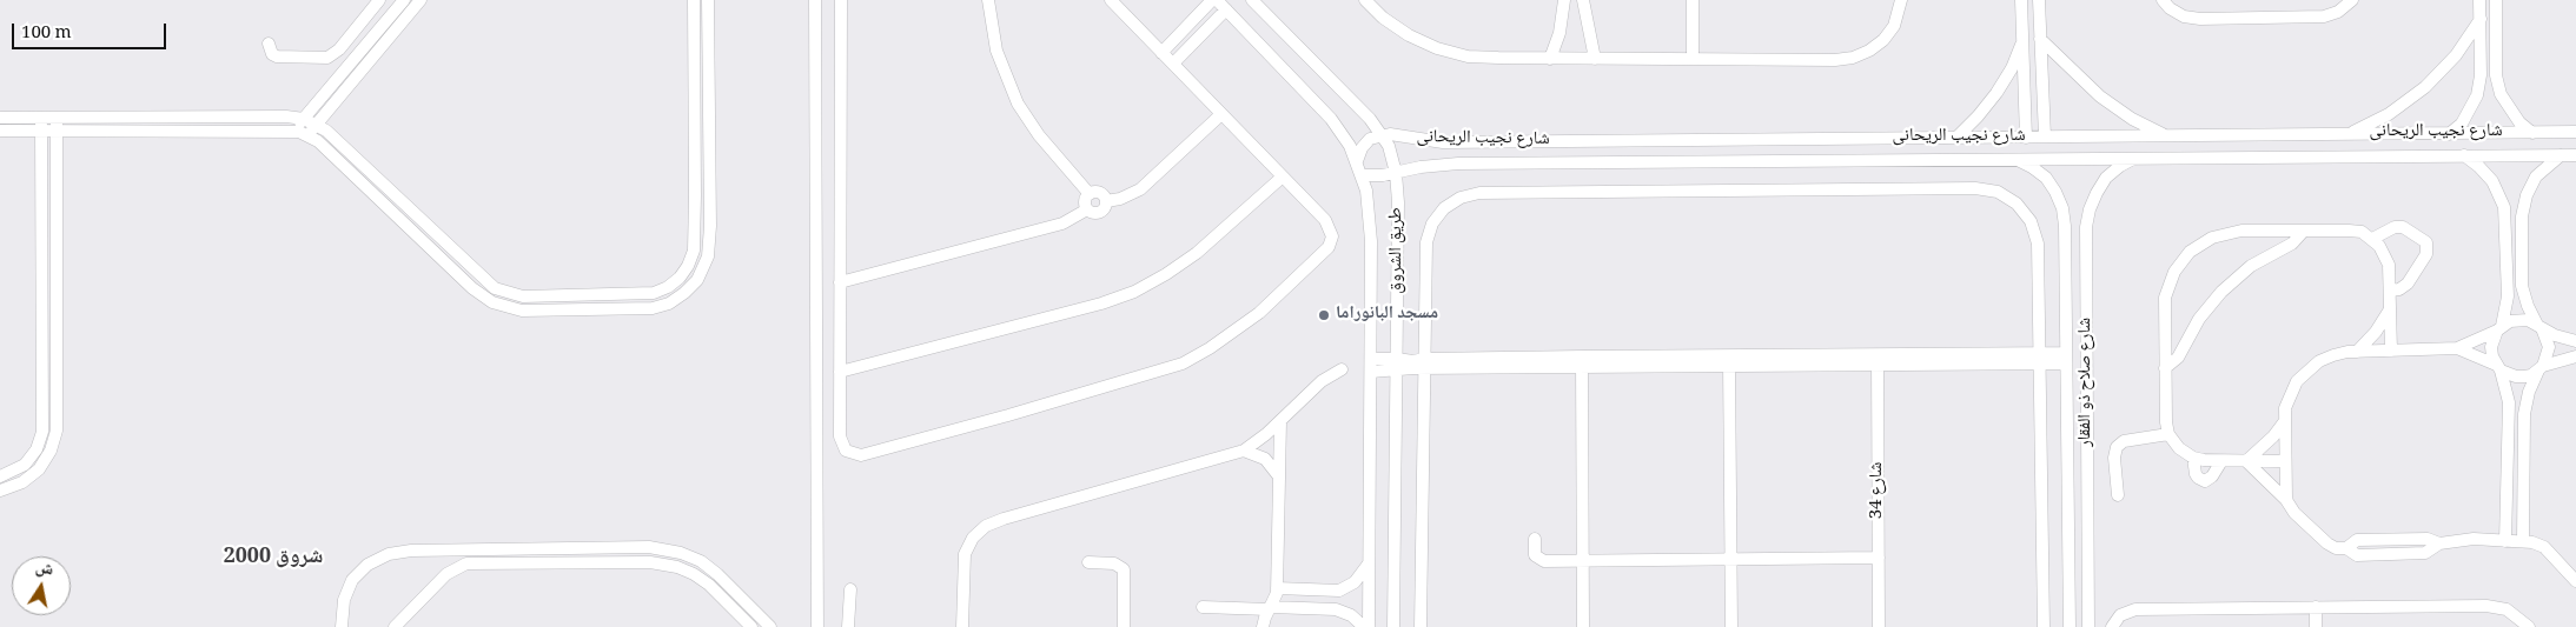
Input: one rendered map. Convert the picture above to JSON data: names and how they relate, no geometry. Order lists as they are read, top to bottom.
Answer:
{
  "streets": {
    "street": [
      "شارع نجيب الريحانى",
      "طريق الشروق",
      "شارع صلاح ذو الفقار",
      "شارع 34"
    ]
  },
  "crossings": [
    ["شارع نجيب الريحانى", "طريق الشروق"],
    ["شارع نجيب الريحانى", "شارع صلاح ذو الفقار"]
  ],
  "districts": ["شروق 2000"],
  "places": ["مسجد البانوراما"],
  "scale_bar": "100 m",
  "north": "top"
}
